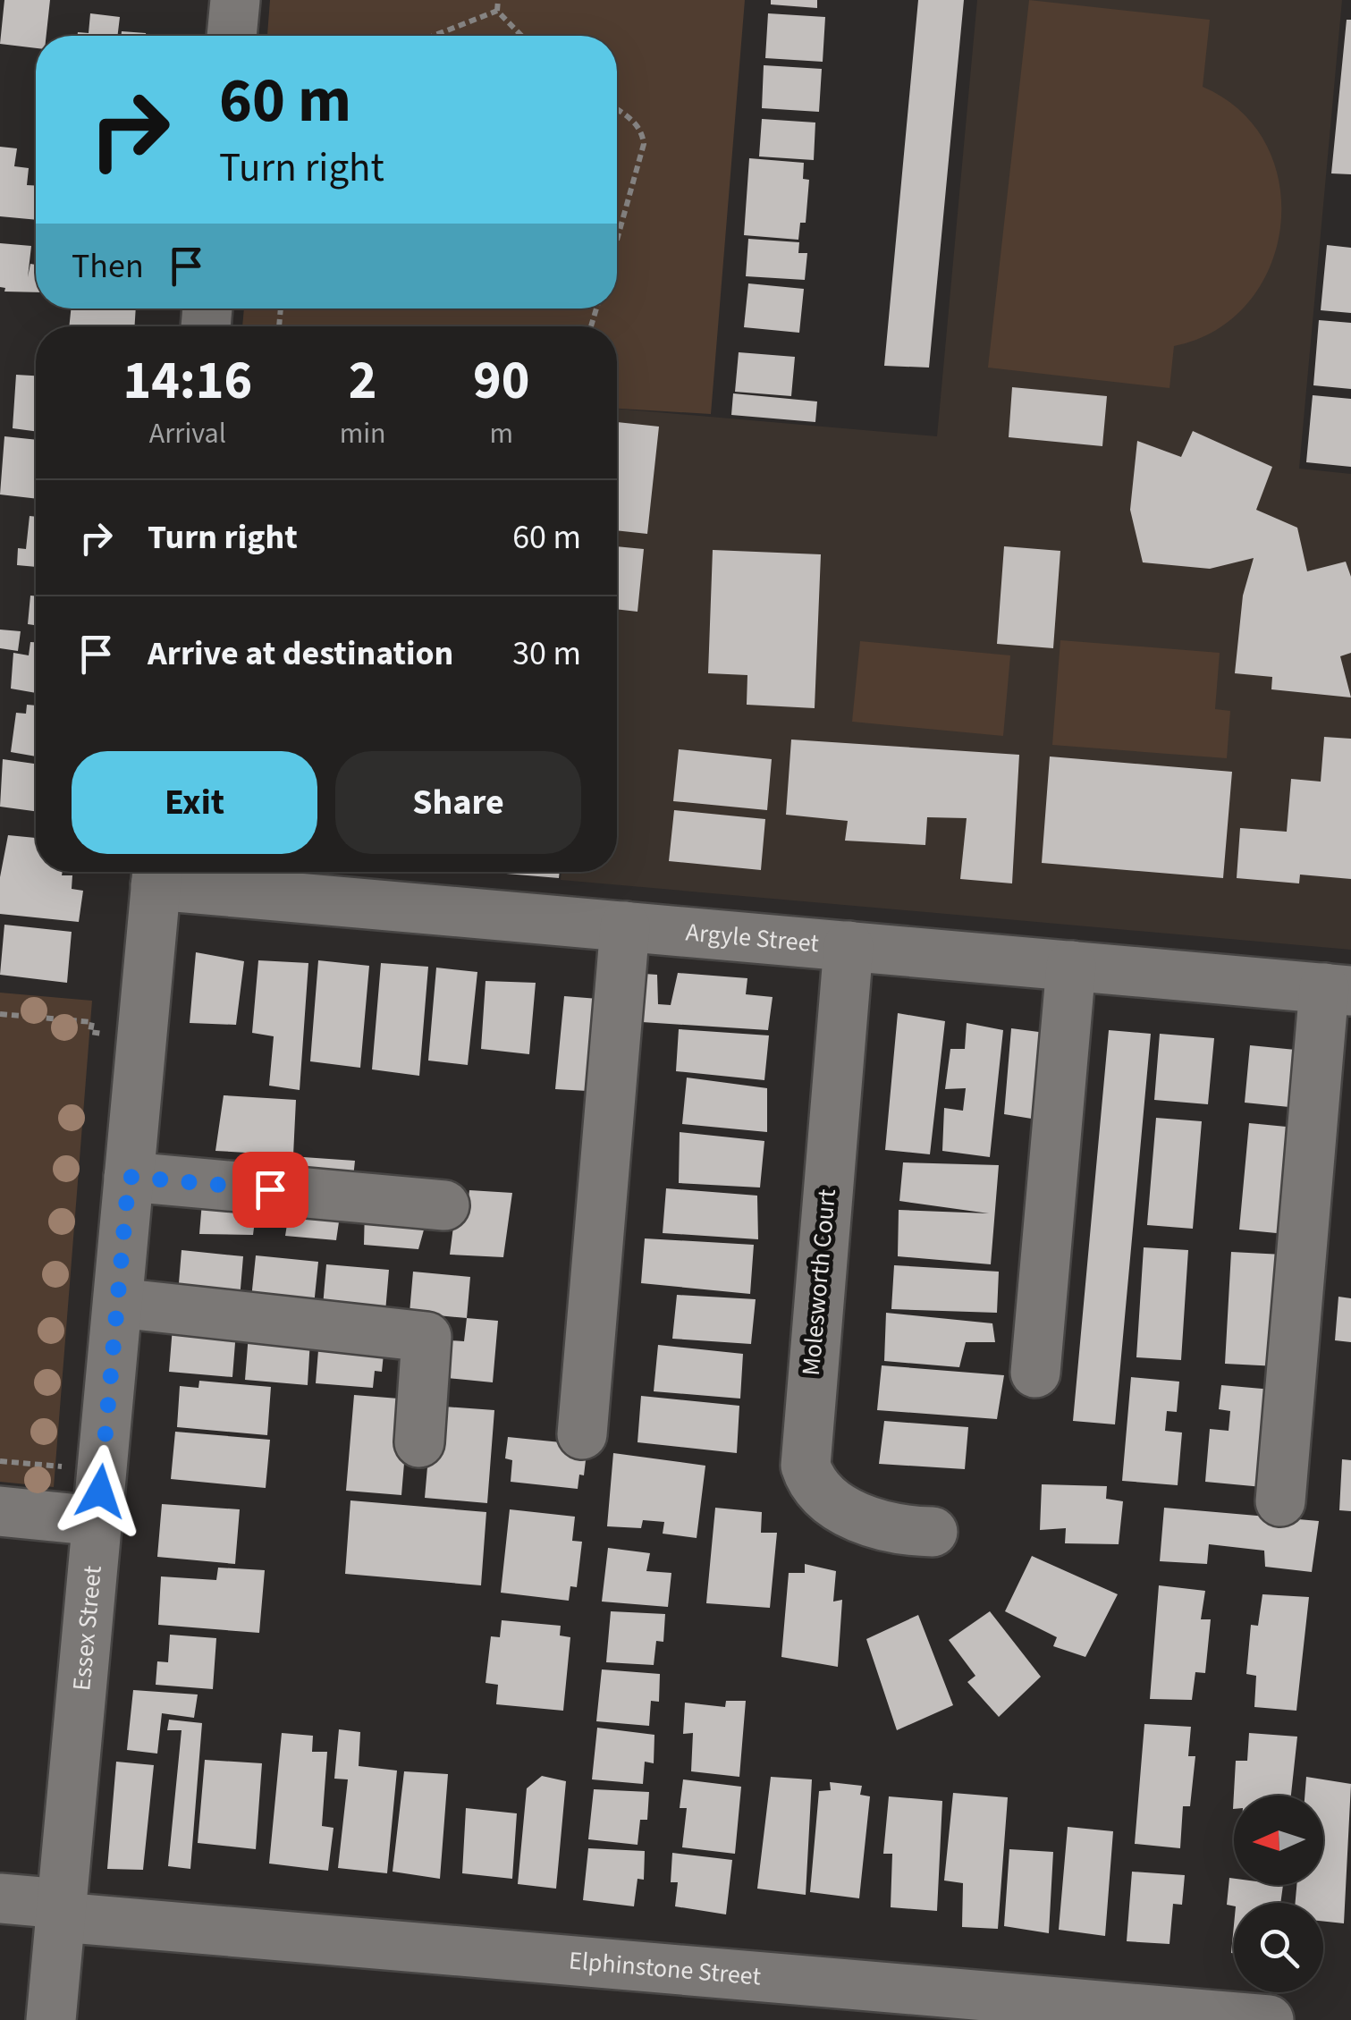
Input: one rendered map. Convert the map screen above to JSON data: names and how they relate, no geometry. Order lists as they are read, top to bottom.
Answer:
{
  "streets": {
    "street": [
      "Argyle Street",
      "Molesworth Court",
      "Essex Street",
      "Elphinstone Street"
    ]
  },
  "crossings": [
    ["Argyle Street", "Molesworth Court"],
    ["Argyle Street", "Essex Street"],
    ["Essex Street", "Elphinstone Street"]
  ],
  "north": "left",
  "page": {
    "turn": ["60 m", "Turn right"],
    "then": "Then",
    "eta": [
      "14:16",
      "Arrival",
      "2",
      "min",
      "90",
      "m"
    ],
    "list": [
      {
        "name": "Turn right",
        "value": "60 m"
      },
      {
        "name": "Arrive at destination",
        "value": "30 m"
      }
    ],
    "buttons": ["Exit", "Share"]
  }
}
